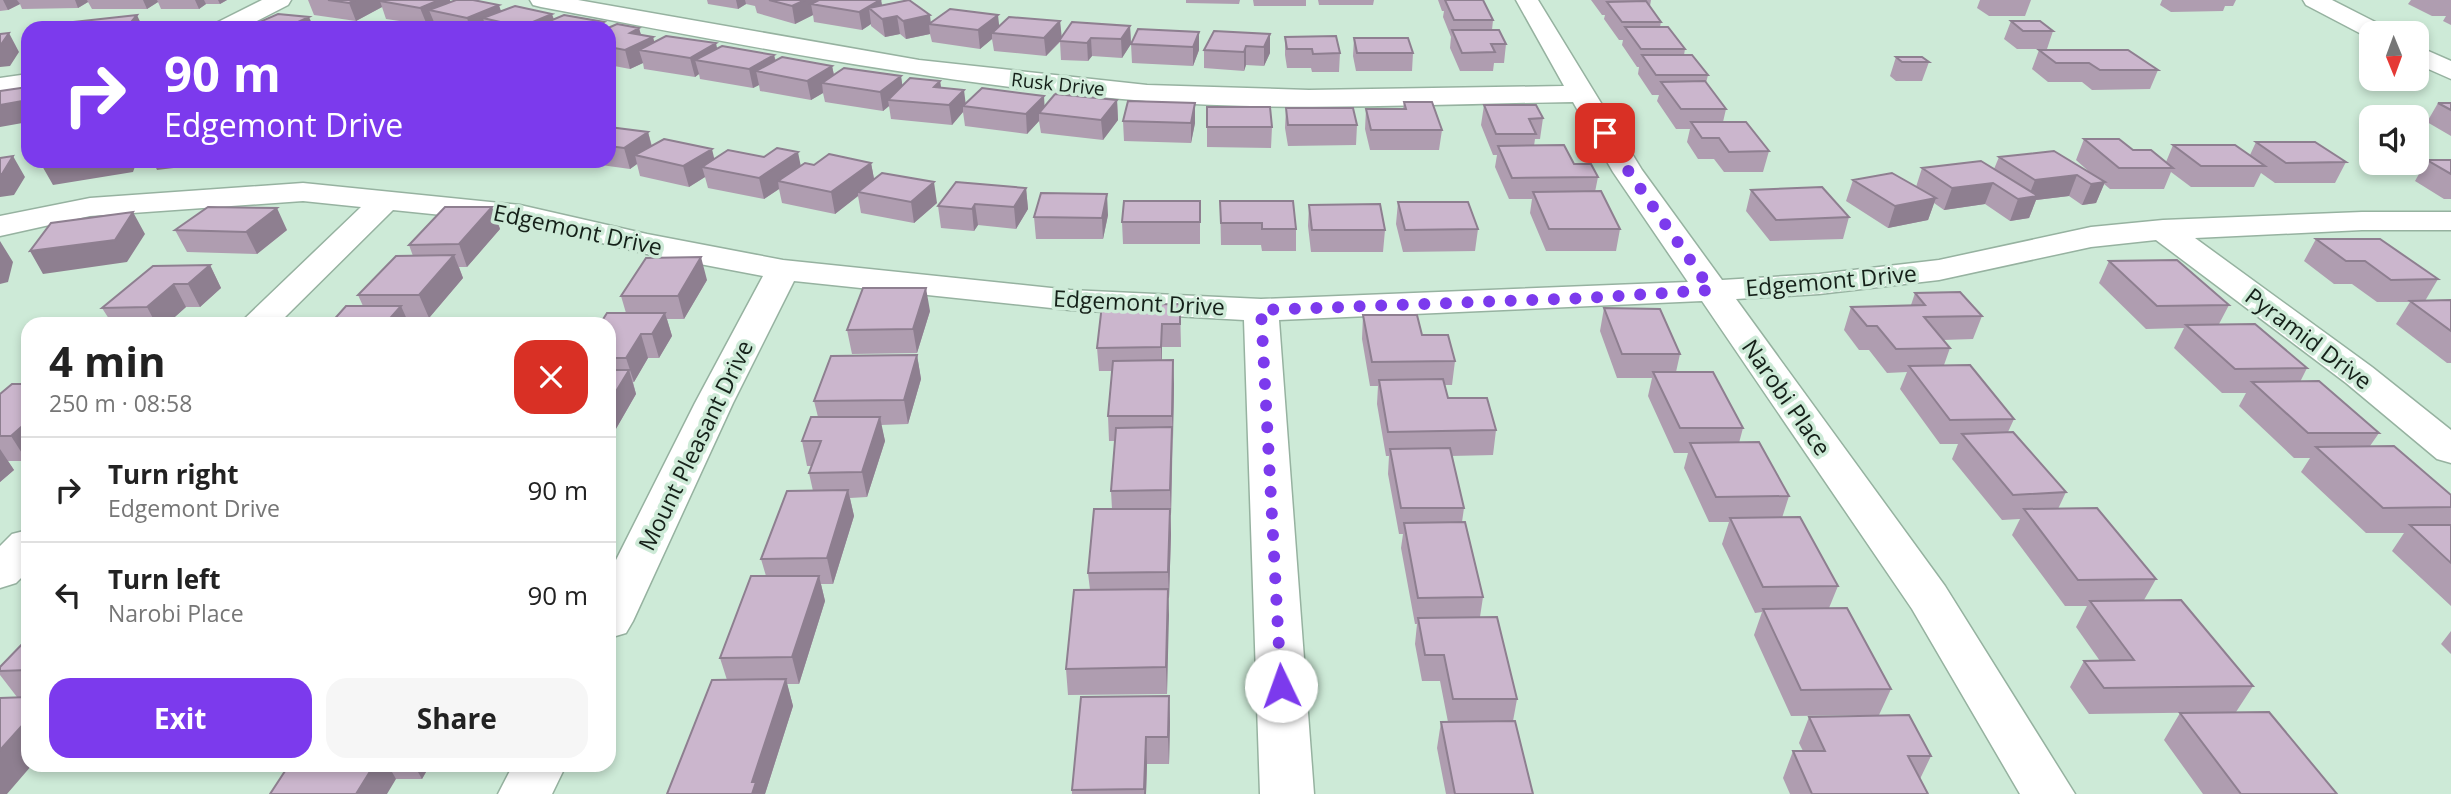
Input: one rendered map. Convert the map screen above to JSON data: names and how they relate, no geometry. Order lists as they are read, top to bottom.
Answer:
{
  "streets": {
    "street": [
      "Rusk Drive",
      "Edgemont Drive",
      "Pyramid Drive",
      "Narobi Place",
      "Mount Pleasant Drive"
    ]
  },
  "crossings": [
    ["Rusk Drive", "Narobi Place"],
    ["Edgemont Drive", "Pyramid Drive"],
    ["Edgemont Drive", "Narobi Place"],
    ["Edgemont Drive", "Mount Pleasant Drive"]
  ],
  "north": "bottom",
  "page": {
    "turn": ["90 m", "Edgemont Drive"],
    "heading": ["4 min", "250 m · 08:58"],
    "list": [
      {
        "name": "Turn right",
        "note": "Edgemont Drive",
        "value": "90 m"
      },
      {
        "name": "Turn left",
        "note": "Narobi Place",
        "value": "90 m"
      }
    ],
    "buttons": ["Exit", "Share"]
  }
}
